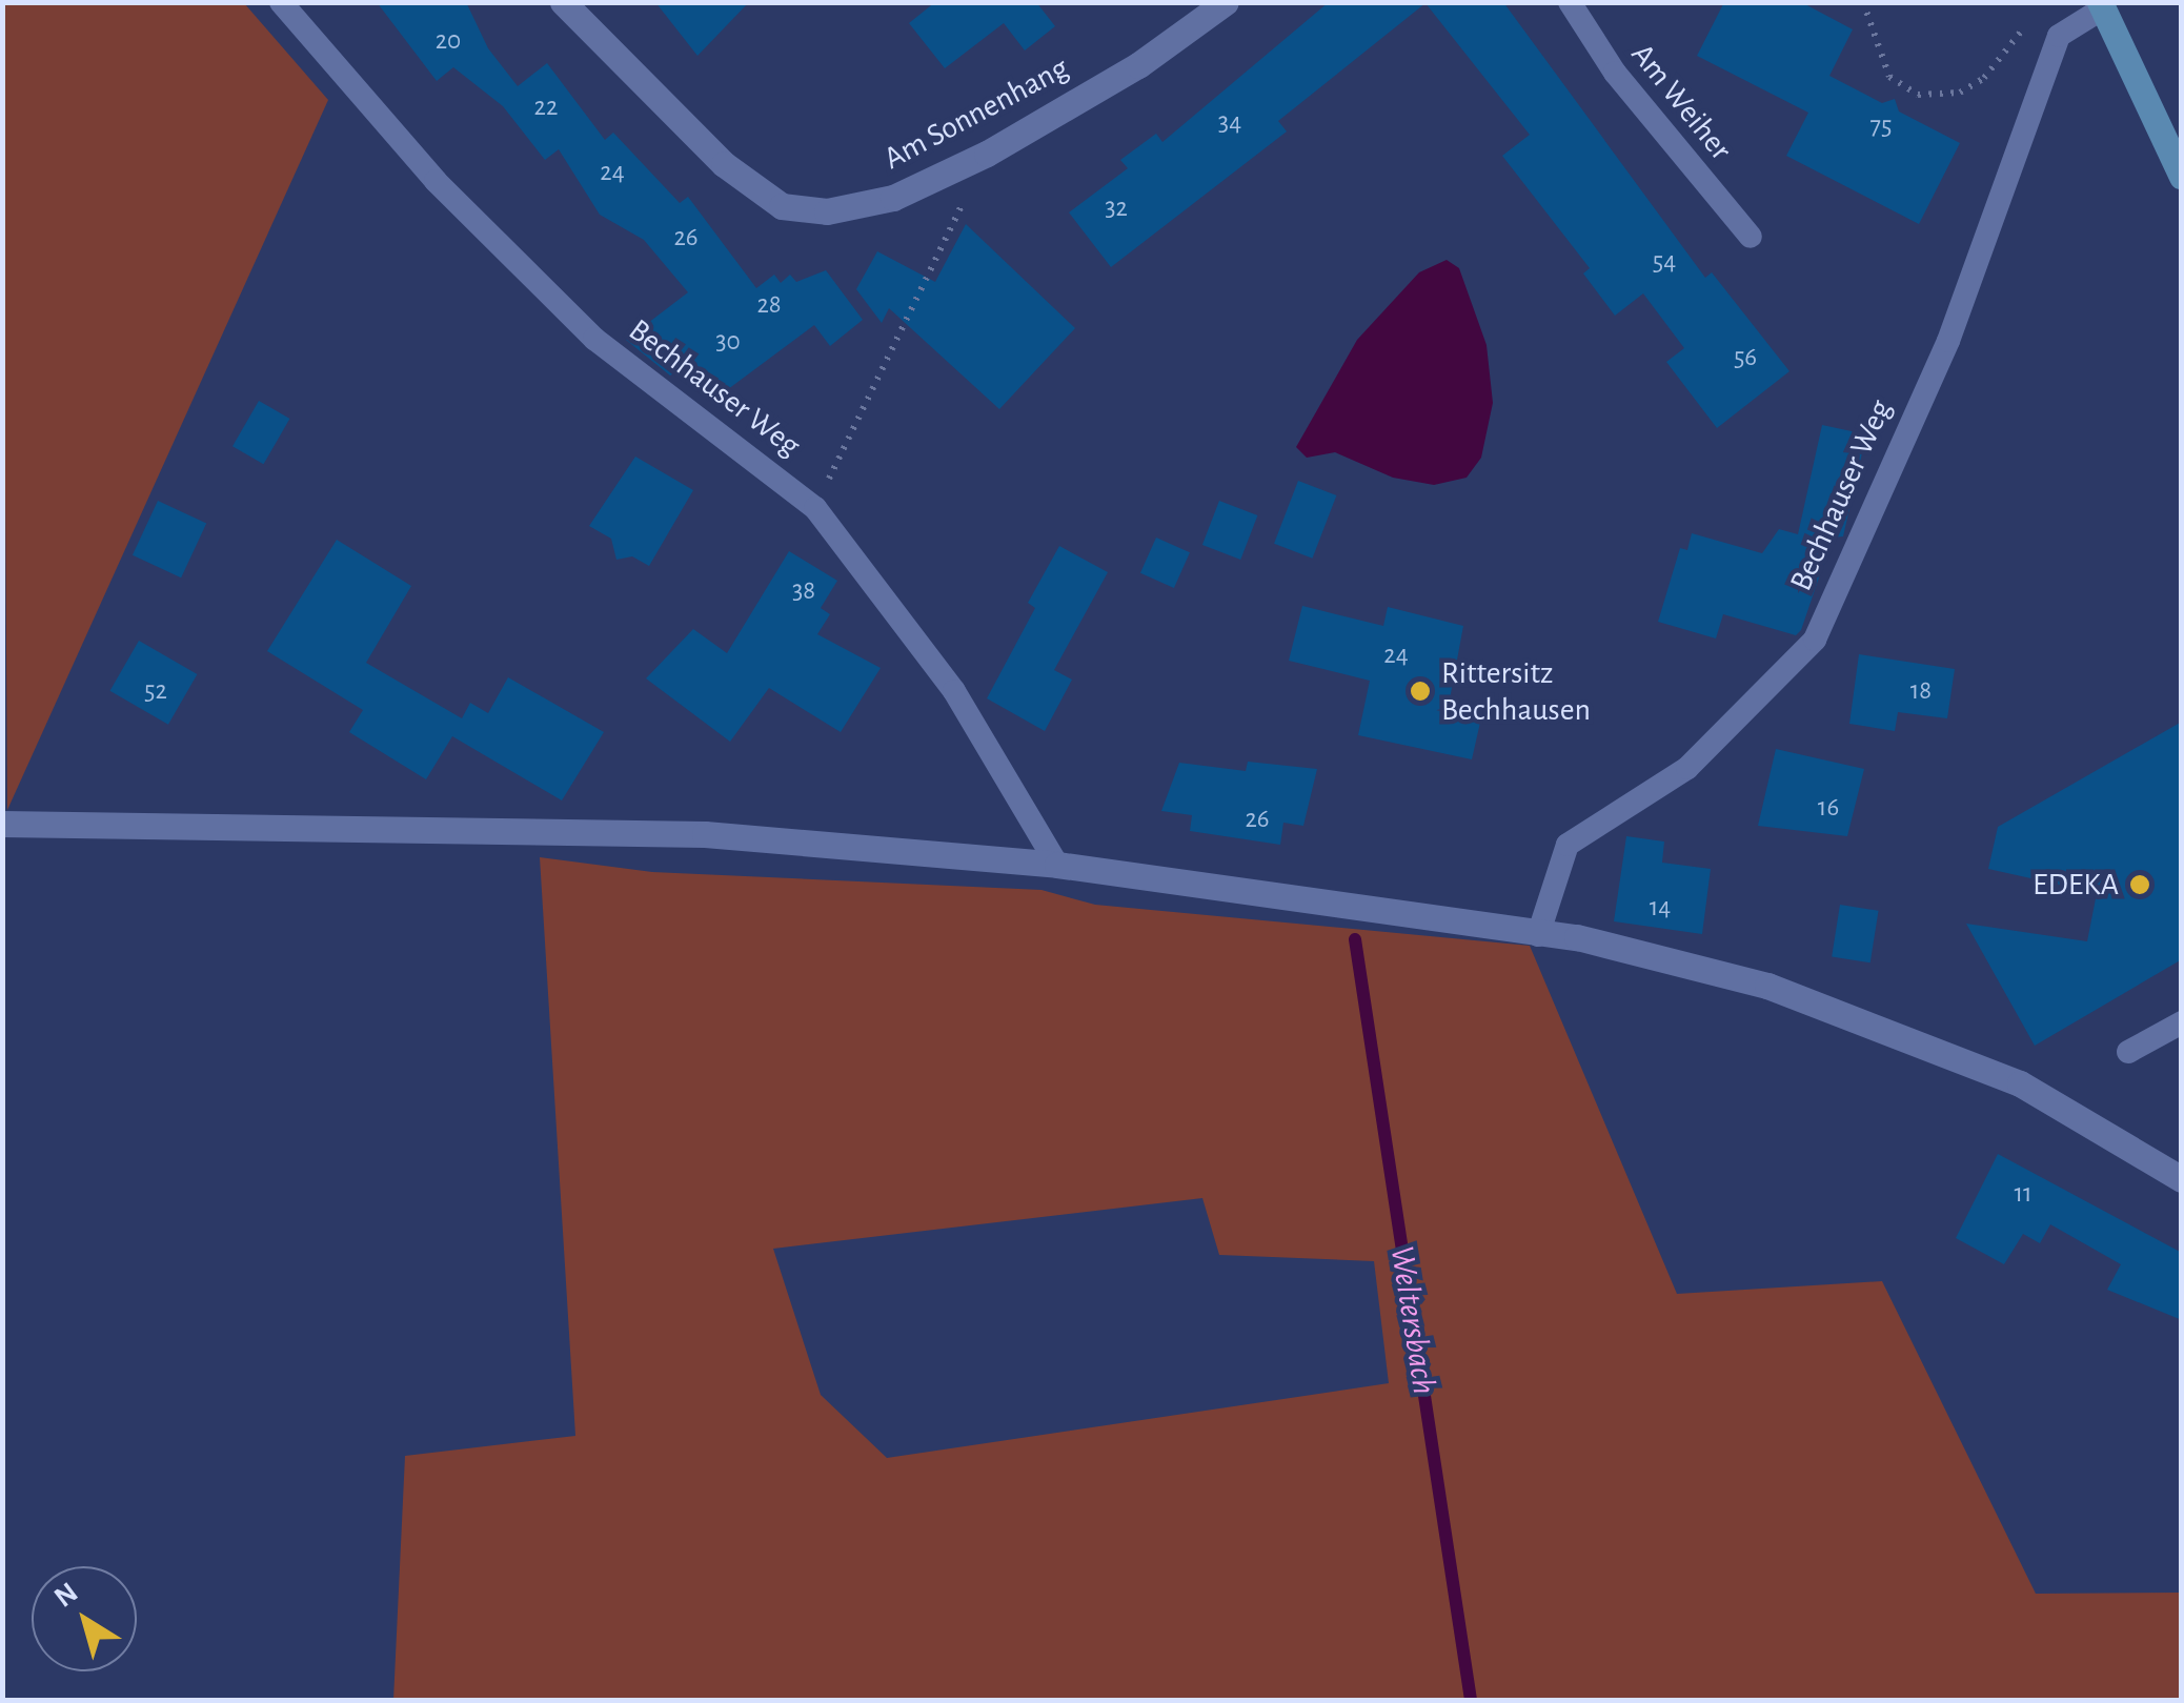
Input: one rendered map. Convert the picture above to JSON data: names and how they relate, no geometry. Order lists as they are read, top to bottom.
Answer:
{
  "streets": {
    "street": ["Am Sonnenhang"],
    "lane": ["Am Weiher", "Bechhauser Weg"]
  },
  "water": ["Weltersbach"],
  "places": ["Rittersitz Bechhausen", "EDEKA"],
  "house_numbers": [
    "20",
    "22",
    "34",
    "75",
    "24",
    "32",
    "26",
    "54",
    "28",
    "30",
    "56",
    "38",
    "24",
    "52",
    "18",
    "16",
    "26",
    "14",
    "11"
  ],
  "north": "top left"
}
